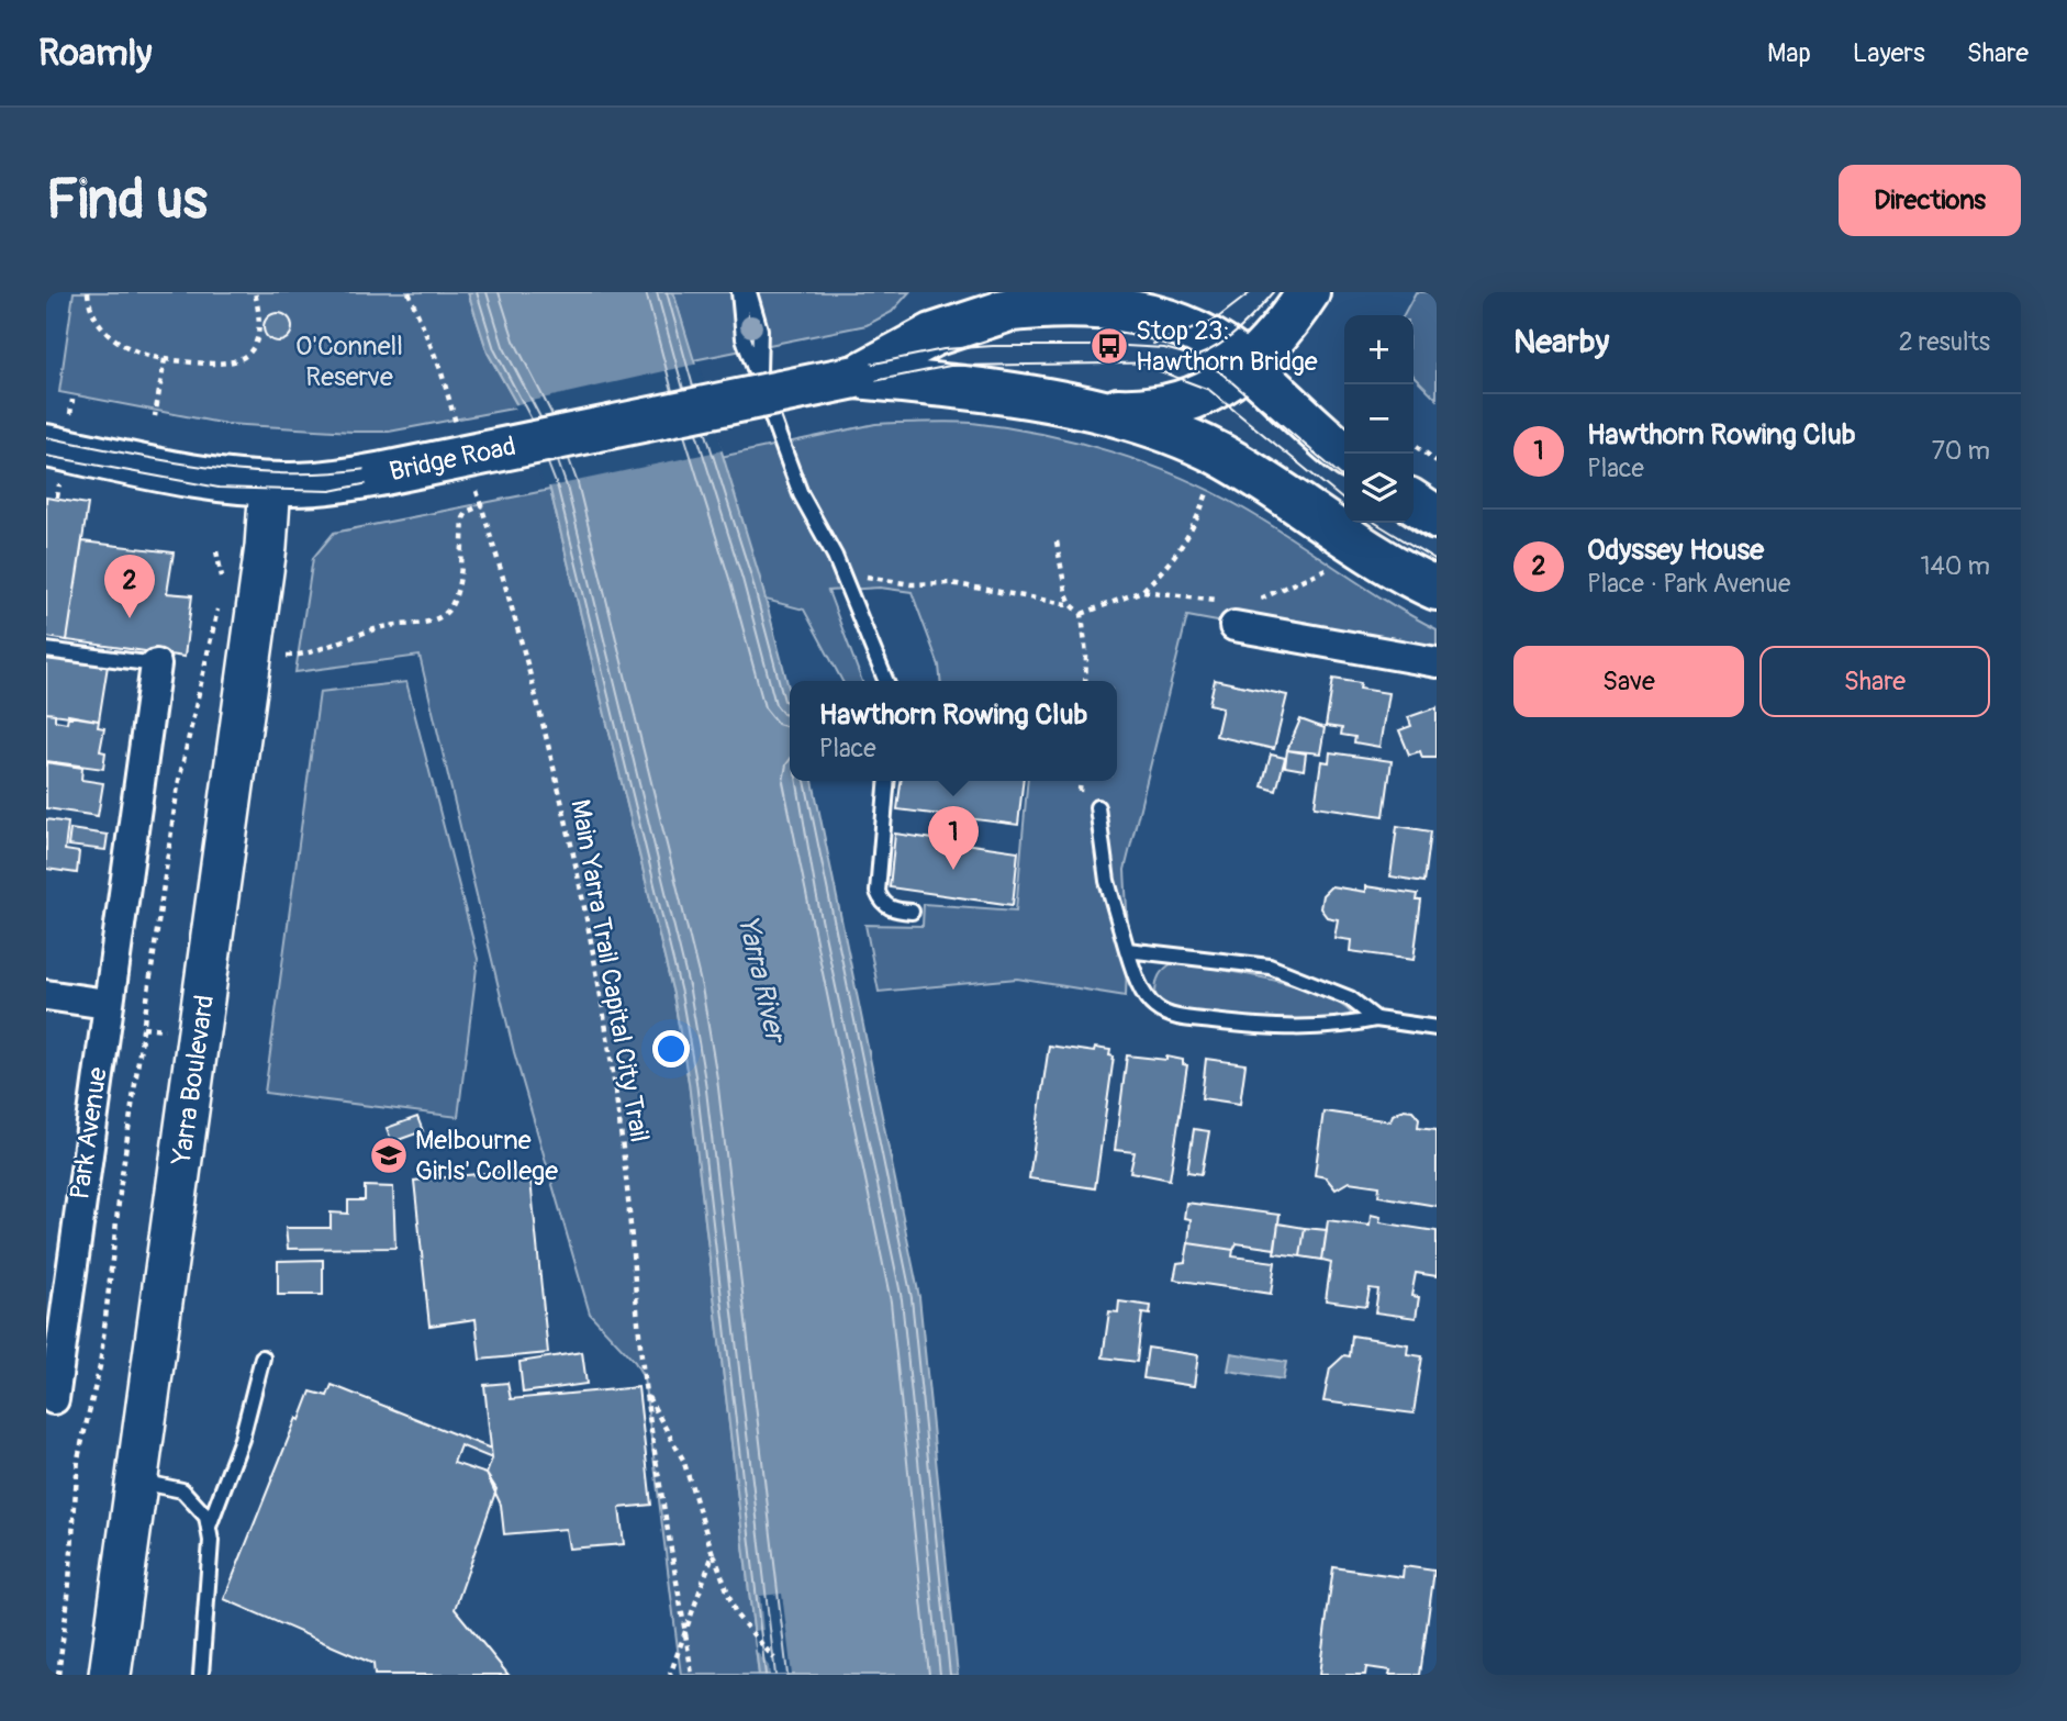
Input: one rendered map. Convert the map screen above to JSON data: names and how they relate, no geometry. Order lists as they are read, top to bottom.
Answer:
{
  "streets": {
    "main road": ["Bridge Road", "Yarra Boulevard"],
    "street": ["Park Avenue"],
    "path": ["Main Yarra Trail Capital City Trail"]
  },
  "crossings": [
    ["Bridge Road", "Yarra Boulevard"]
  ],
  "water": ["Yarra River"],
  "parks": ["O'Connell Reserve"],
  "places": {
    "bus stop": ["Stop 23: Hawthorn Bridge"],
    "school or university": ["Melbourne Girls' College"]
  },
  "page": {
    "header": "Roamly",
    "nav": ["Map", "Layers", "Share"],
    "buttons": [
      "Directions",
      ["Save", "Share"]
    ],
    "title": "Find us",
    "heading": ["Nearby", "2 results"],
    "map_buttons": ["+", "−"],
    "list": [
      {
        "mark": "1",
        "name": "Hawthorn Rowing Club",
        "note": "Place",
        "value": "70 m"
      },
      {
        "mark": "2",
        "name": "Odyssey House",
        "note": "Place · Park Avenue",
        "value": "140 m"
      }
    ],
    "pins": ["2", "1"],
    "popup": ["Hawthorn Rowing Club", "Place"]
  }
}
